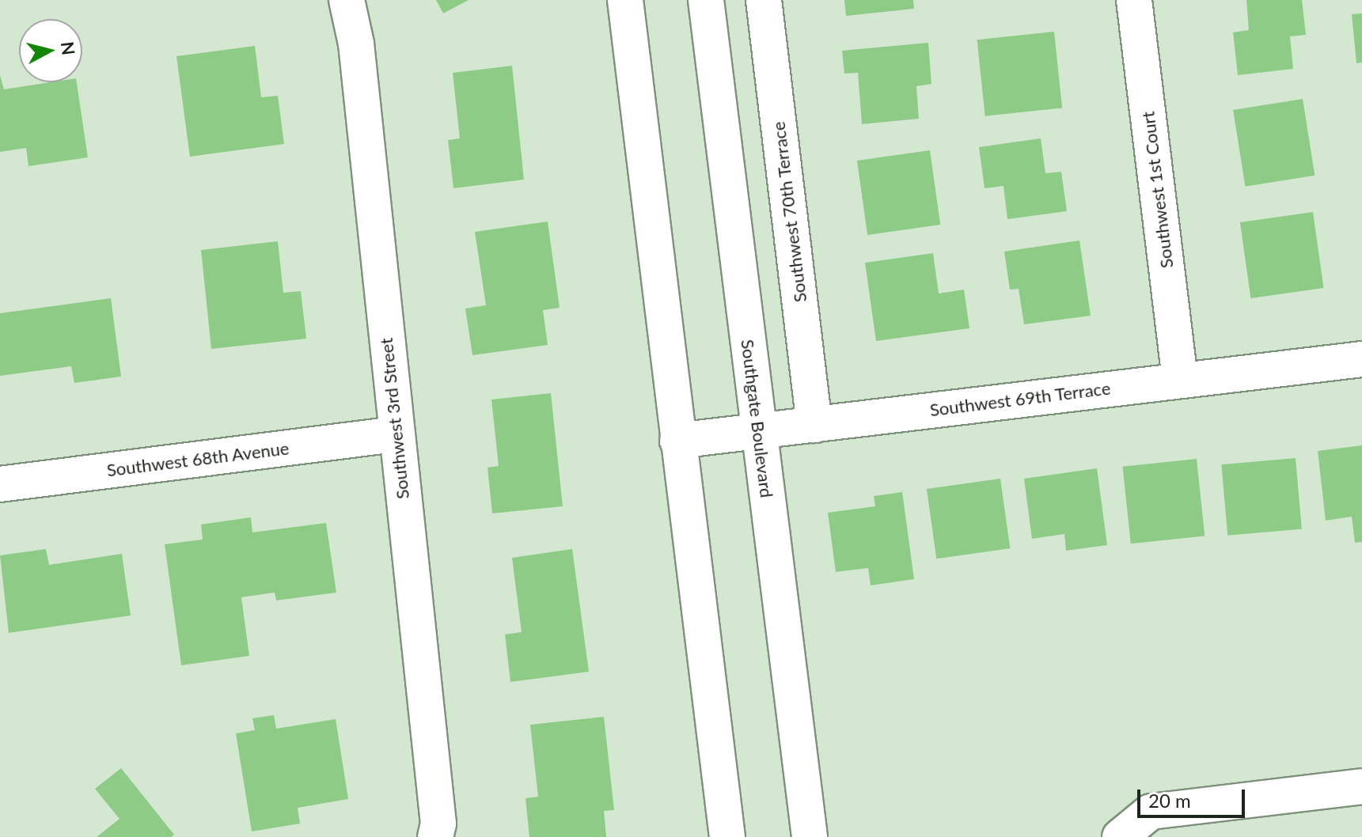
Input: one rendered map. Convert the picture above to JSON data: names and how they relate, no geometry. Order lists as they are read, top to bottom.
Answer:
{
  "streets": {
    "street": [
      "Southwest 1st Court",
      "Southwest 70th Terrace",
      "Southwest 69th Terrace",
      "Southwest 3rd Street",
      "Southgate Boulevard",
      "Southwest 68th Avenue"
    ]
  },
  "crossings": [
    ["Southwest 1st Court", "Southwest 69th Terrace"],
    ["Southwest 70th Terrace", "Southwest 69th Terrace"],
    ["Southwest 69th Terrace", "Southgate Boulevard"],
    ["Southwest 3rd Street", "Southwest 68th Avenue"]
  ],
  "scale_bar": "20 m",
  "north": "right"
}
